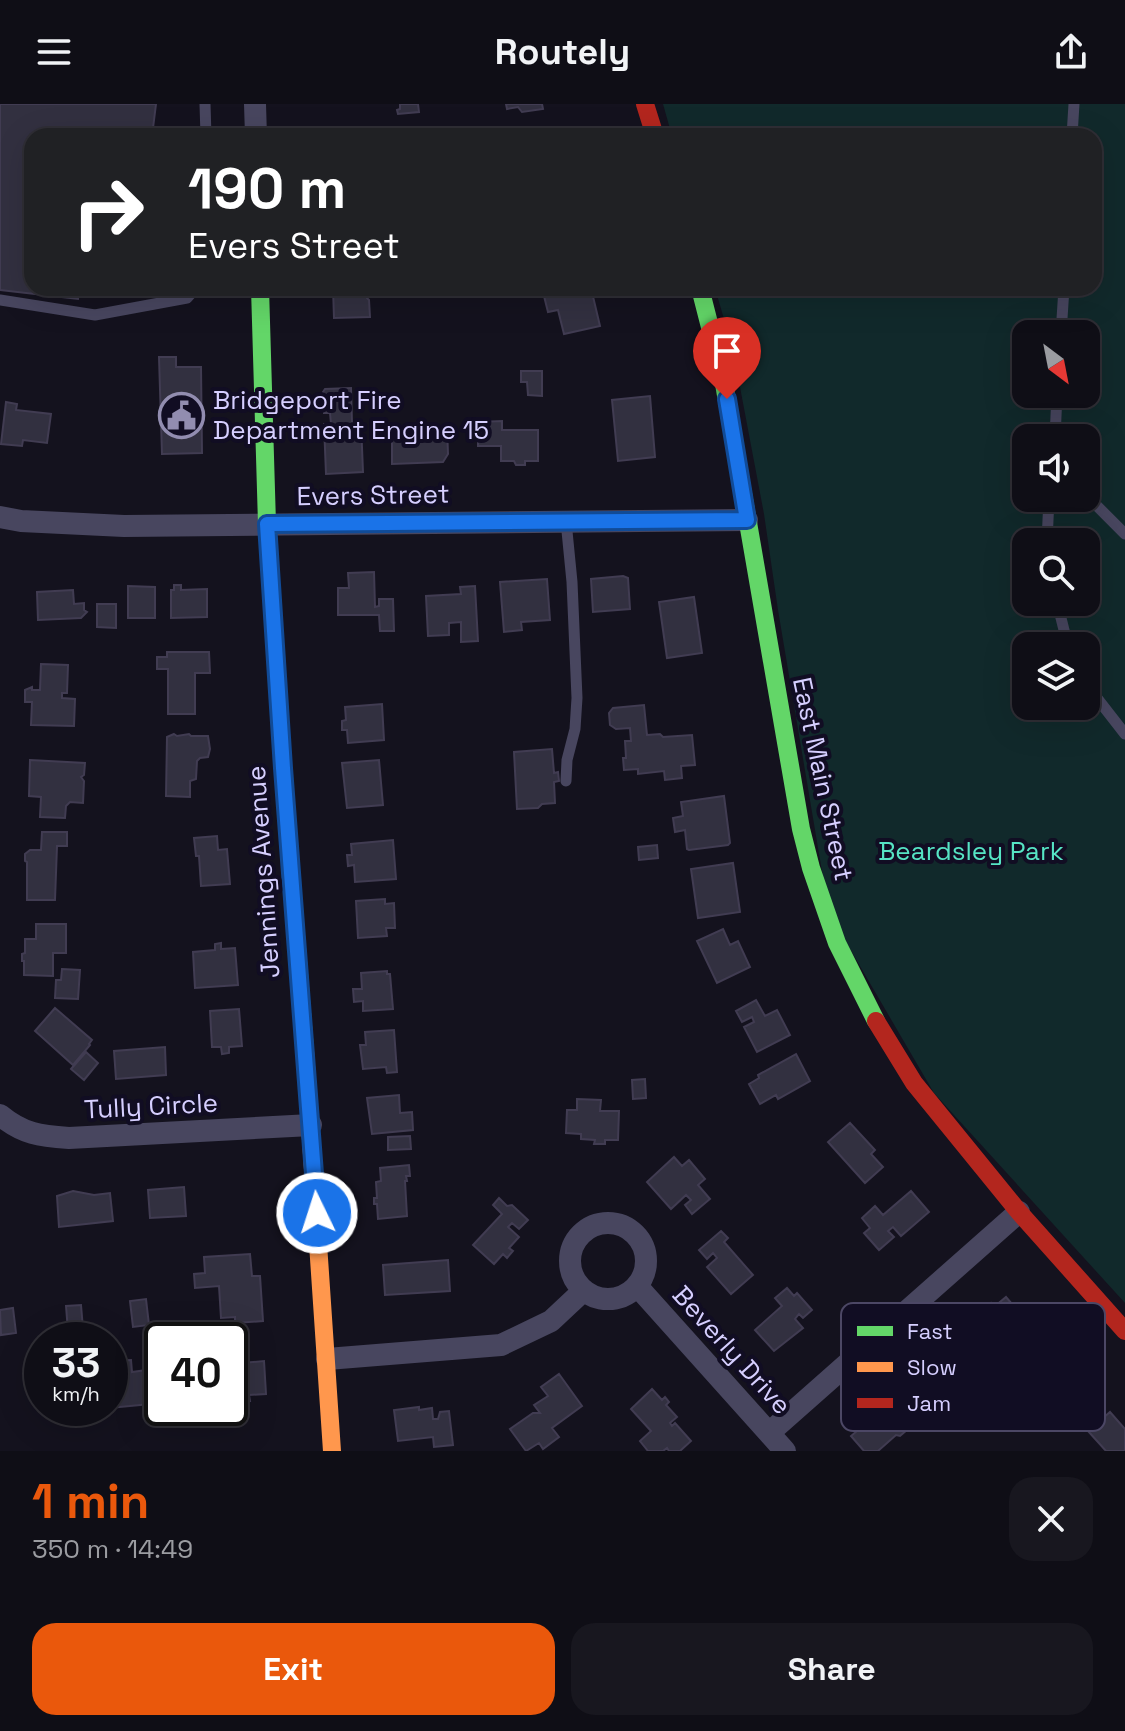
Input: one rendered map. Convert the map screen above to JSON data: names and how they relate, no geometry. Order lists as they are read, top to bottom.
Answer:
{
  "streets": {
    "main road": ["East Main Street", "Jennings Avenue"],
    "street": ["Evers Street", "Tully Circle", "Beverly Drive"]
  },
  "crossings": [
    ["Evers Street", "East Main Street"],
    ["Evers Street", "Jennings Avenue"],
    ["Jennings Avenue", "Tully Circle"]
  ],
  "parks": ["Beardsley Park"],
  "places": {
    "public building": ["Bridgeport Fire Department Engine 15"]
  },
  "legend": ["Fast", "Slow", "Jam"],
  "north": "bottom right",
  "page": {
    "header": "Routely",
    "turn": ["190 m", "Evers Street"],
    "speed": "33 km/h",
    "limit": "40",
    "heading": ["1 min", "350 m · 14:49"],
    "buttons": ["Exit", "Share"]
  }
}
